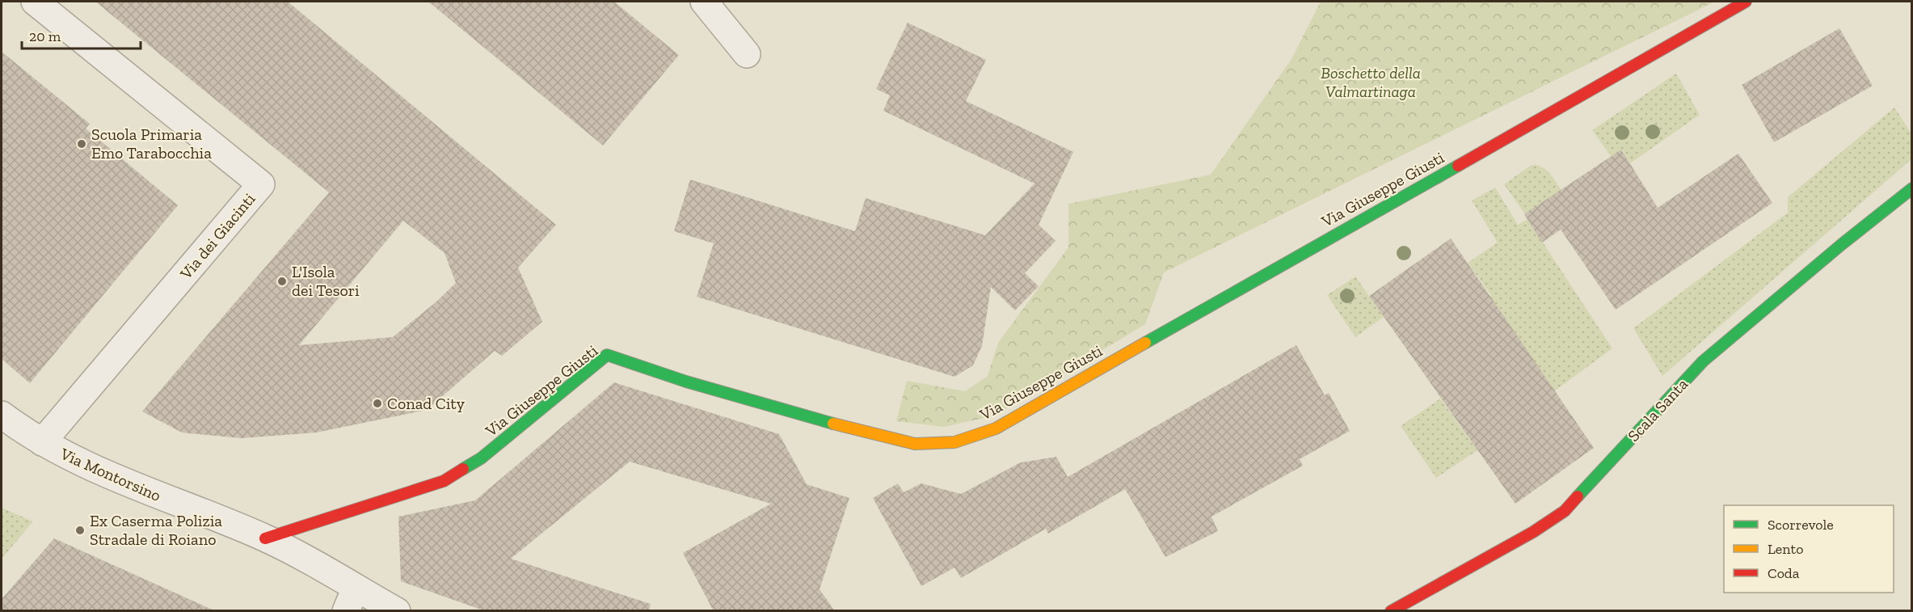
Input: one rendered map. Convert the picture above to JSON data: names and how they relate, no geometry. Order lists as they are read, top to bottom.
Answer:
{
  "streets": {
    "street": [
      "Via Giuseppe Giusti",
      "Via dei Giacinti",
      "Scala Santa",
      "Via Montorsino"
    ]
  },
  "crossings": [
    ["Via Giuseppe Giusti", "Via Montorsino"],
    ["Via dei Giacinti", "Via Montorsino"]
  ],
  "parks": ["Boschetto della Valmartinaga"],
  "places": [
    "Scuola Primaria Emo Tarabocchia",
    "L'Isola dei Tesori",
    "Conad City",
    "Ex Caserma Polizia Stradale di Roiano"
  ],
  "legend": ["Scorrevole", "Lento", "Coda"],
  "scale_bar": "20 m"
}
